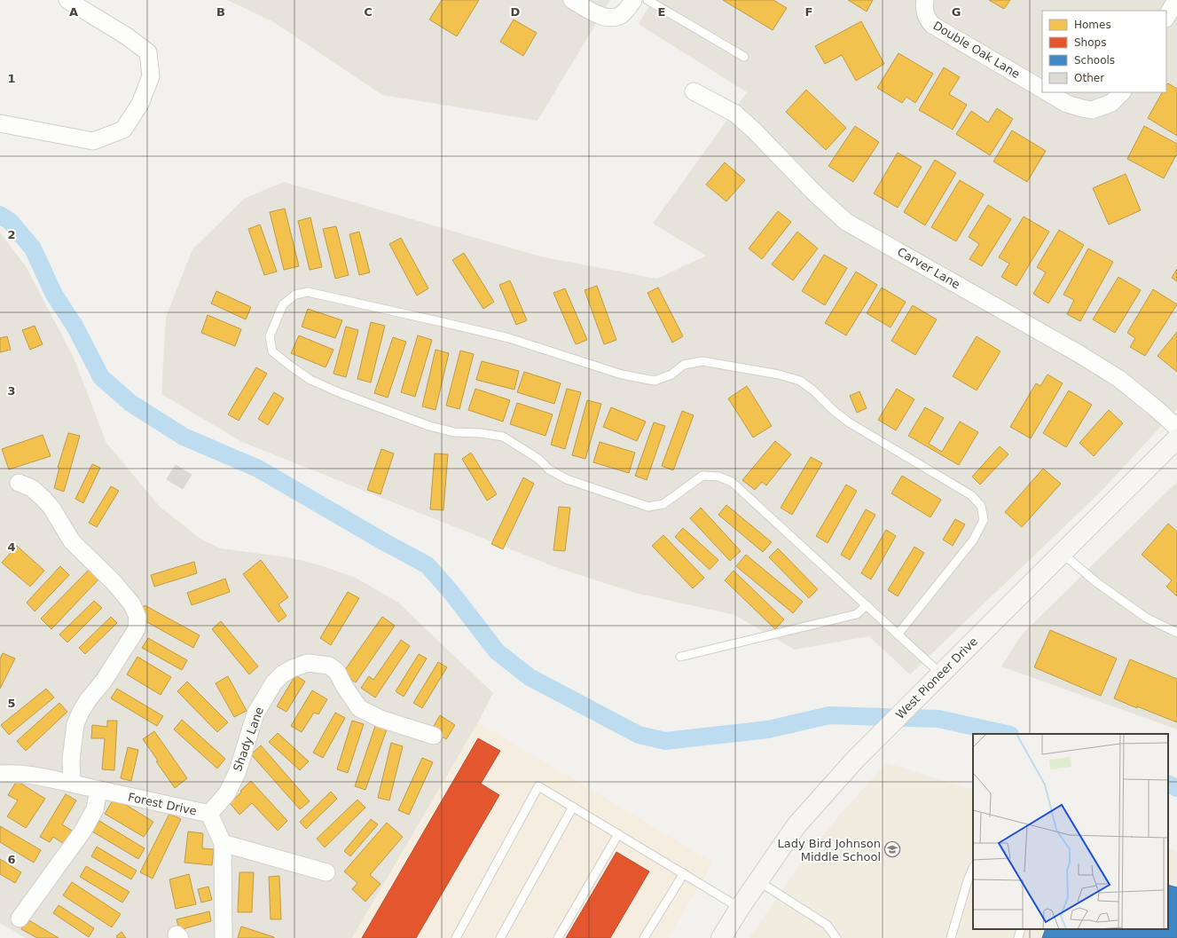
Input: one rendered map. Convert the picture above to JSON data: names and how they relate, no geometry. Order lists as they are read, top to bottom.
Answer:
{
  "streets": {
    "main road": ["West Pioneer Drive"],
    "street": [
      "Double Oak Lane",
      "Carver Lane",
      "Shady Lane",
      "Forest Drive"
    ]
  },
  "crossings": [
    ["Shady Lane", "Forest Drive"]
  ],
  "places": {
    "school or university": ["Lady Bird Johnson Middle School"]
  },
  "legend": [
    "Homes",
    "Shops",
    "Schools",
    "Other"
  ],
  "grid": {
    "columns": [
      "A",
      "B",
      "C",
      "D",
      "E",
      "F",
      "G"
    ],
    "rows": [
      "1",
      "2",
      "3",
      "4",
      "5",
      "6"
    ]
  }
}
